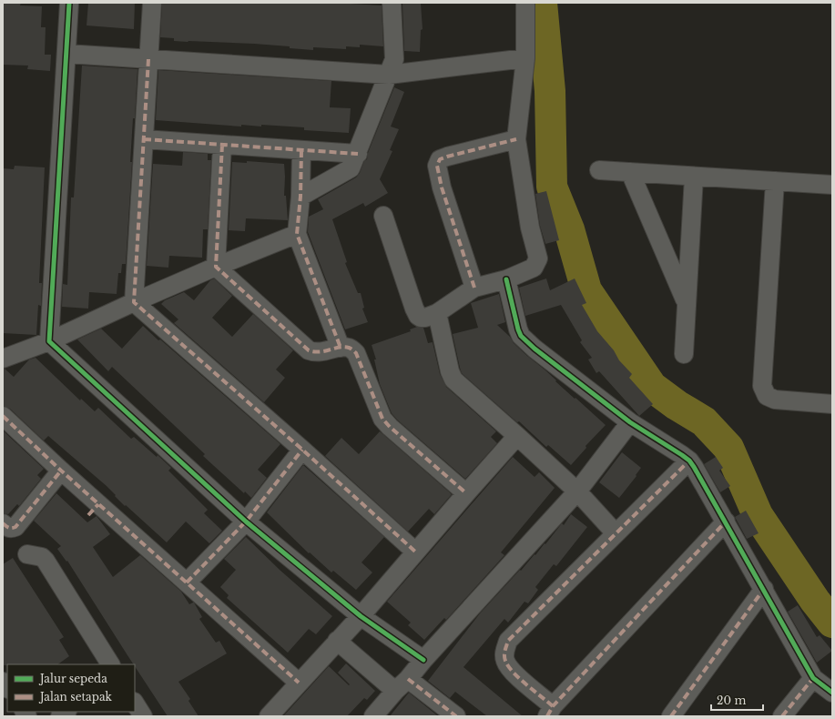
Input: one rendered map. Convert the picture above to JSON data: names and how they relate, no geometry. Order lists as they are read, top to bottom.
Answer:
{
  "legend": ["Jalur sepeda", "Jalan setapak"],
  "scale_bar": "20 m"
}
